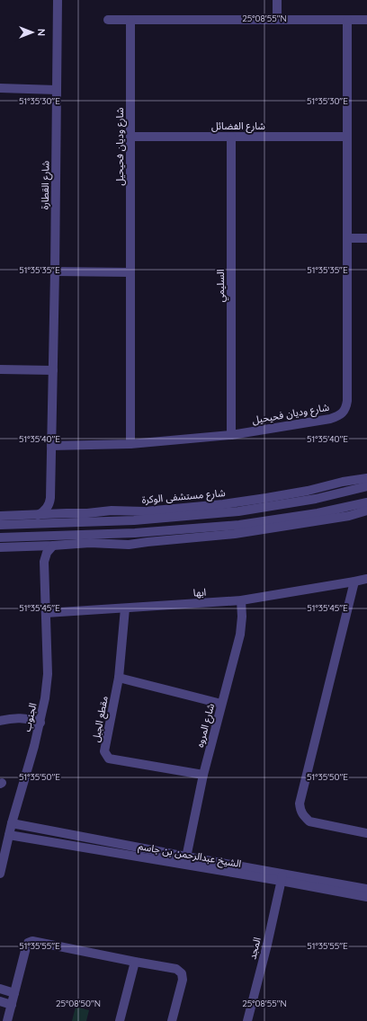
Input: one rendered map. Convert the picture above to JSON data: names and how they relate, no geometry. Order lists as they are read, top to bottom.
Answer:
{
  "streets": {
    "street": [
      "شارع الفضائل",
      "شارع وديان فحيحيل",
      "شارع القطارة",
      "السليمي",
      "شارع مستشفى الوكرة",
      "ابها",
      "الجنوب",
      "مقطع الجبل",
      "شارع المروه",
      "الشيخ عبدالرحمن بن جاسم",
      "المجد"
    ]
  },
  "crossings": [
    ["شارع الفضائل", "شارع وديان فحيحيل"],
    ["شارع الفضائل", "السليمي"],
    ["شارع وديان فحيحيل", "شارع القطارة"],
    ["شارع وديان فحيحيل", "السليمي"],
    ["شارع القطارة", "شارع مستشفى الوكرة"],
    ["ابها", "الجنوب"],
    ["ابها", "مقطع الجبل"],
    ["ابها", "شارع المروه"],
    ["الجنوب", "الشيخ عبدالرحمن بن جاسم"],
    ["مقطع الجبل", "شارع المروه"],
    ["شارع المروه", "الشيخ عبدالرحمن بن جاسم"],
    ["الشيخ عبدالرحمن بن جاسم", "المجد"]
  ],
  "north": "right",
  "coordinates": [
    "25°08'55\"N",
    "51°35'30\"E",
    "51°35'35\"E",
    "51°35'40\"E",
    "51°35'45\"E",
    "51°35'50\"E",
    "51°35'55\"E",
    "25°08'50\"N"
  ]
}
